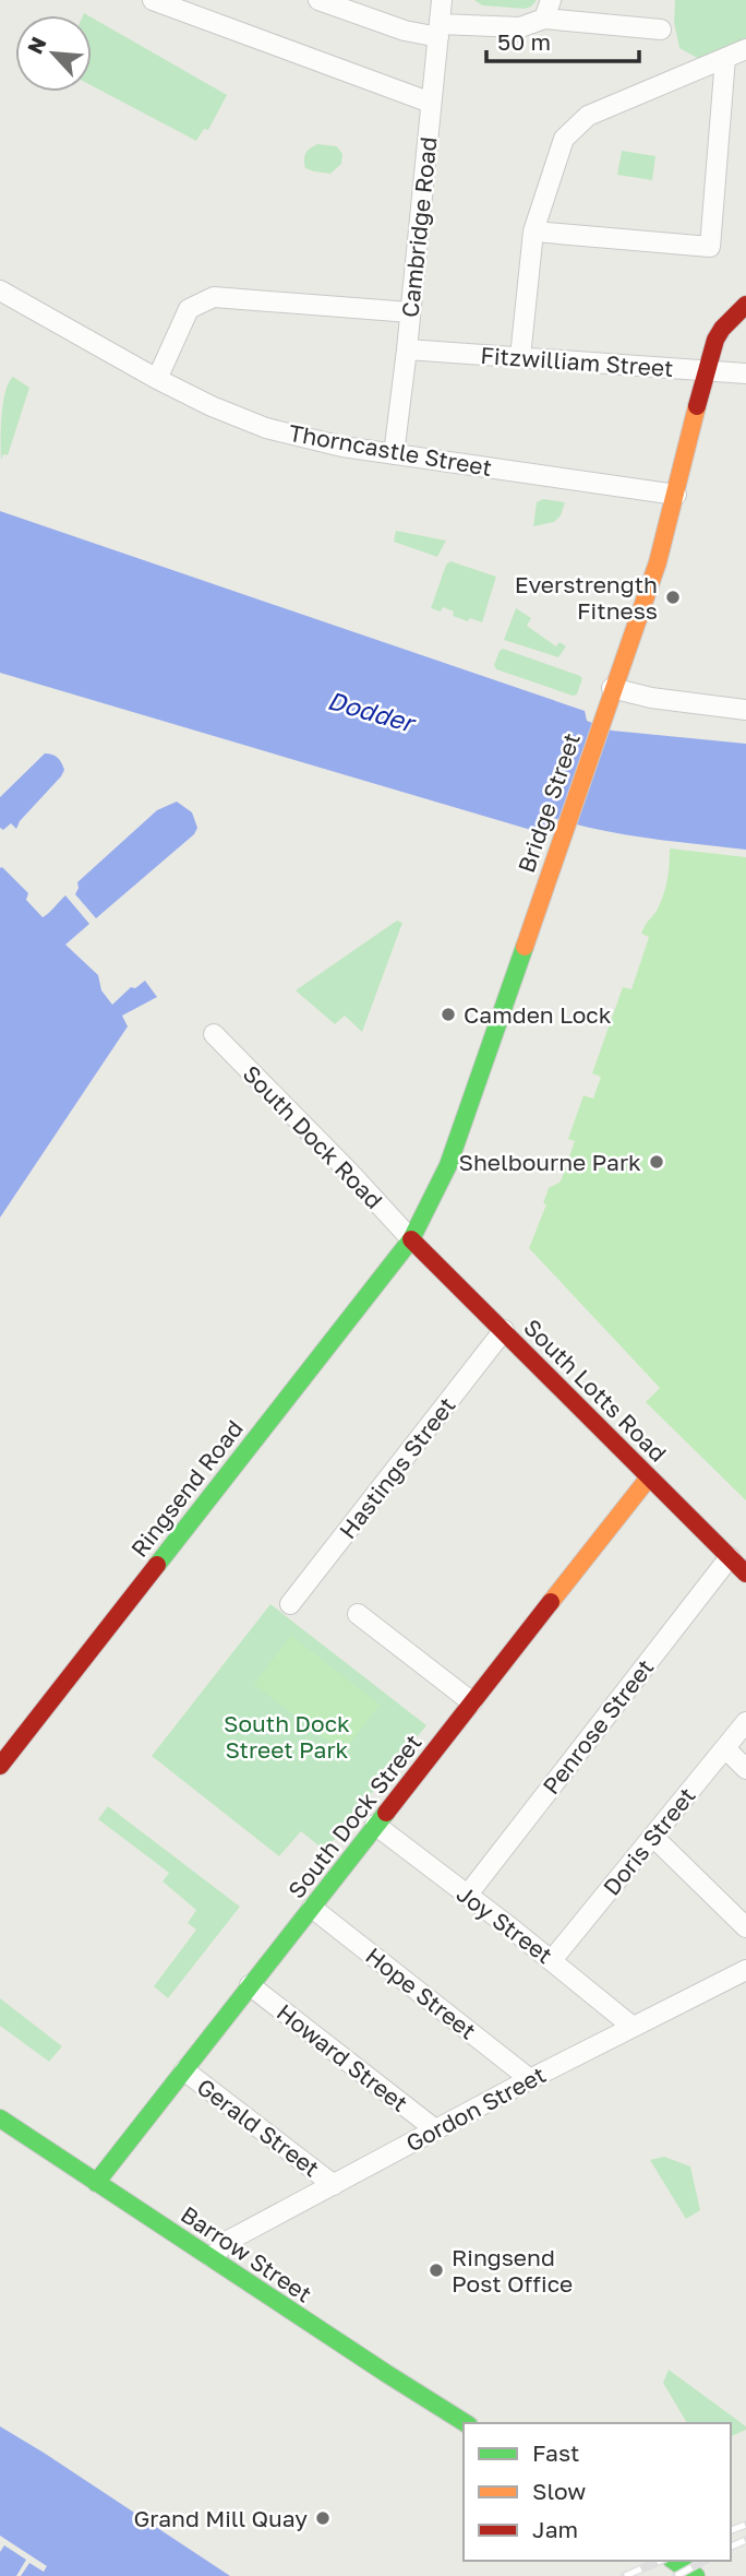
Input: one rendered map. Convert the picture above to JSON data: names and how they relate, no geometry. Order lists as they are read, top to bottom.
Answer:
{
  "streets": {
    "street": [
      "Cambridge Road",
      "Fitzwilliam Street",
      "Thorncastle Street",
      "Bridge Street",
      "South Dock Road",
      "South Lotts Road",
      "Hastings Street",
      "Ringsend Road",
      "Penrose Street",
      "South Dock Street",
      "Doris Street",
      "Joy Street",
      "Hope Street",
      "Howard Street",
      "Gordon Street",
      "Gerald Street",
      "Barrow Street"
    ]
  },
  "crossings": [
    ["Cambridge Road", "Fitzwilliam Street"],
    ["Cambridge Road", "Thorncastle Street"],
    ["Fitzwilliam Street", "Bridge Street"],
    ["Thorncastle Street", "Bridge Street"],
    ["Bridge Street", "South Dock Road"],
    ["Bridge Street", "South Lotts Road"],
    ["Bridge Street", "Ringsend Road"],
    ["South Dock Road", "South Lotts Road"],
    ["South Dock Road", "Ringsend Road"],
    ["South Lotts Road", "Hastings Street"],
    ["South Lotts Road", "Ringsend Road"],
    ["South Lotts Road", "Penrose Street"],
    ["South Lotts Road", "South Dock Street"],
    ["Penrose Street", "Joy Street"],
    ["South Dock Street", "Joy Street"],
    ["South Dock Street", "Hope Street"],
    ["South Dock Street", "Howard Street"],
    ["South Dock Street", "Gerald Street"],
    ["South Dock Street", "Barrow Street"],
    ["Doris Street", "Joy Street"],
    ["Joy Street", "Gordon Street"],
    ["Hope Street", "Gordon Street"],
    ["Howard Street", "Gordon Street"],
    ["Gordon Street", "Gerald Street"],
    ["Gordon Street", "Barrow Street"]
  ],
  "water": ["Dodder"],
  "parks": ["South Dock Street Park"],
  "places": [
    "Everstrength Fitness",
    "Camden Lock",
    "Shelbourne Park",
    "Ringsend Post Office",
    "Grand Mill Quay"
  ],
  "legend": ["Fast", "Slow", "Jam"],
  "scale_bar": "50 m",
  "north": "top left"
}
